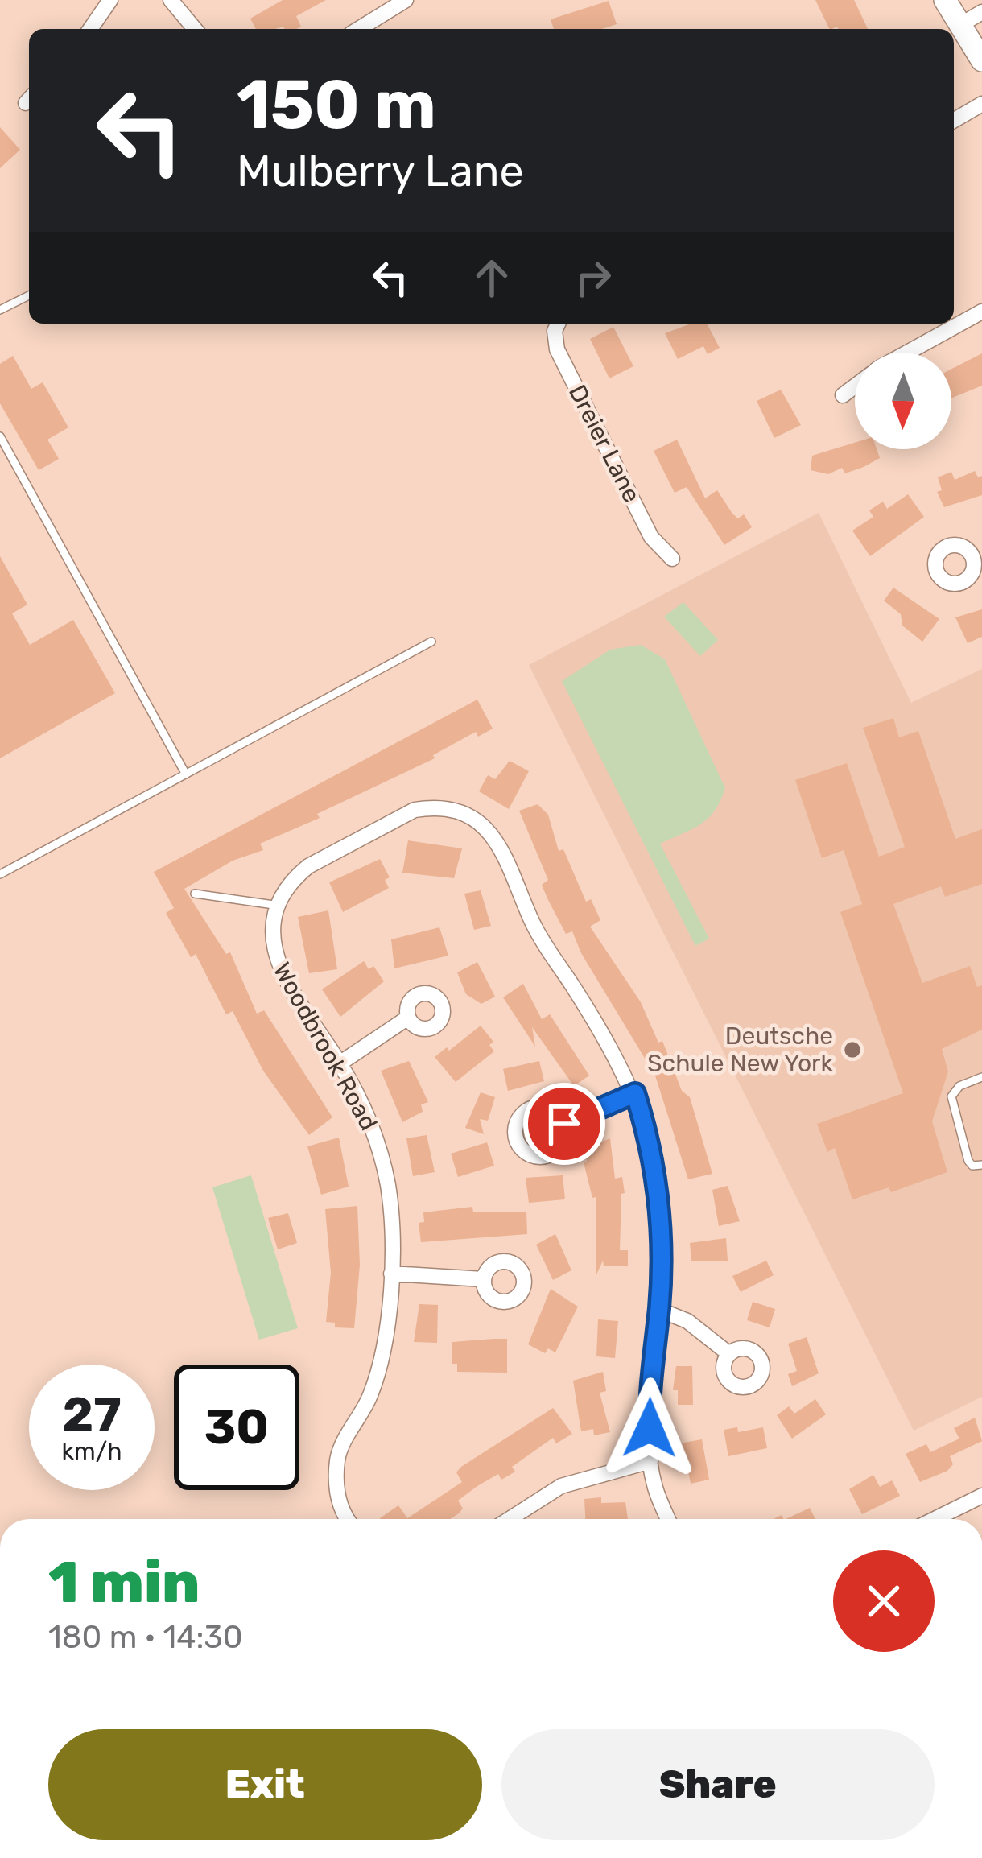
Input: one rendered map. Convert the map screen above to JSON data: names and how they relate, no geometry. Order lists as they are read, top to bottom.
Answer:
{
  "streets": {
    "street": ["Dreier Lane", "Woodbrook Road"]
  },
  "places": ["Deutsche Schule New York"],
  "north": "bottom",
  "page": {
    "turn": ["150 m", "Mulberry Lane"],
    "speed": "27 km/h",
    "limit": "30",
    "heading": ["1 min", "180 m · 14:30"],
    "buttons": ["Exit", "Share"]
  }
}
